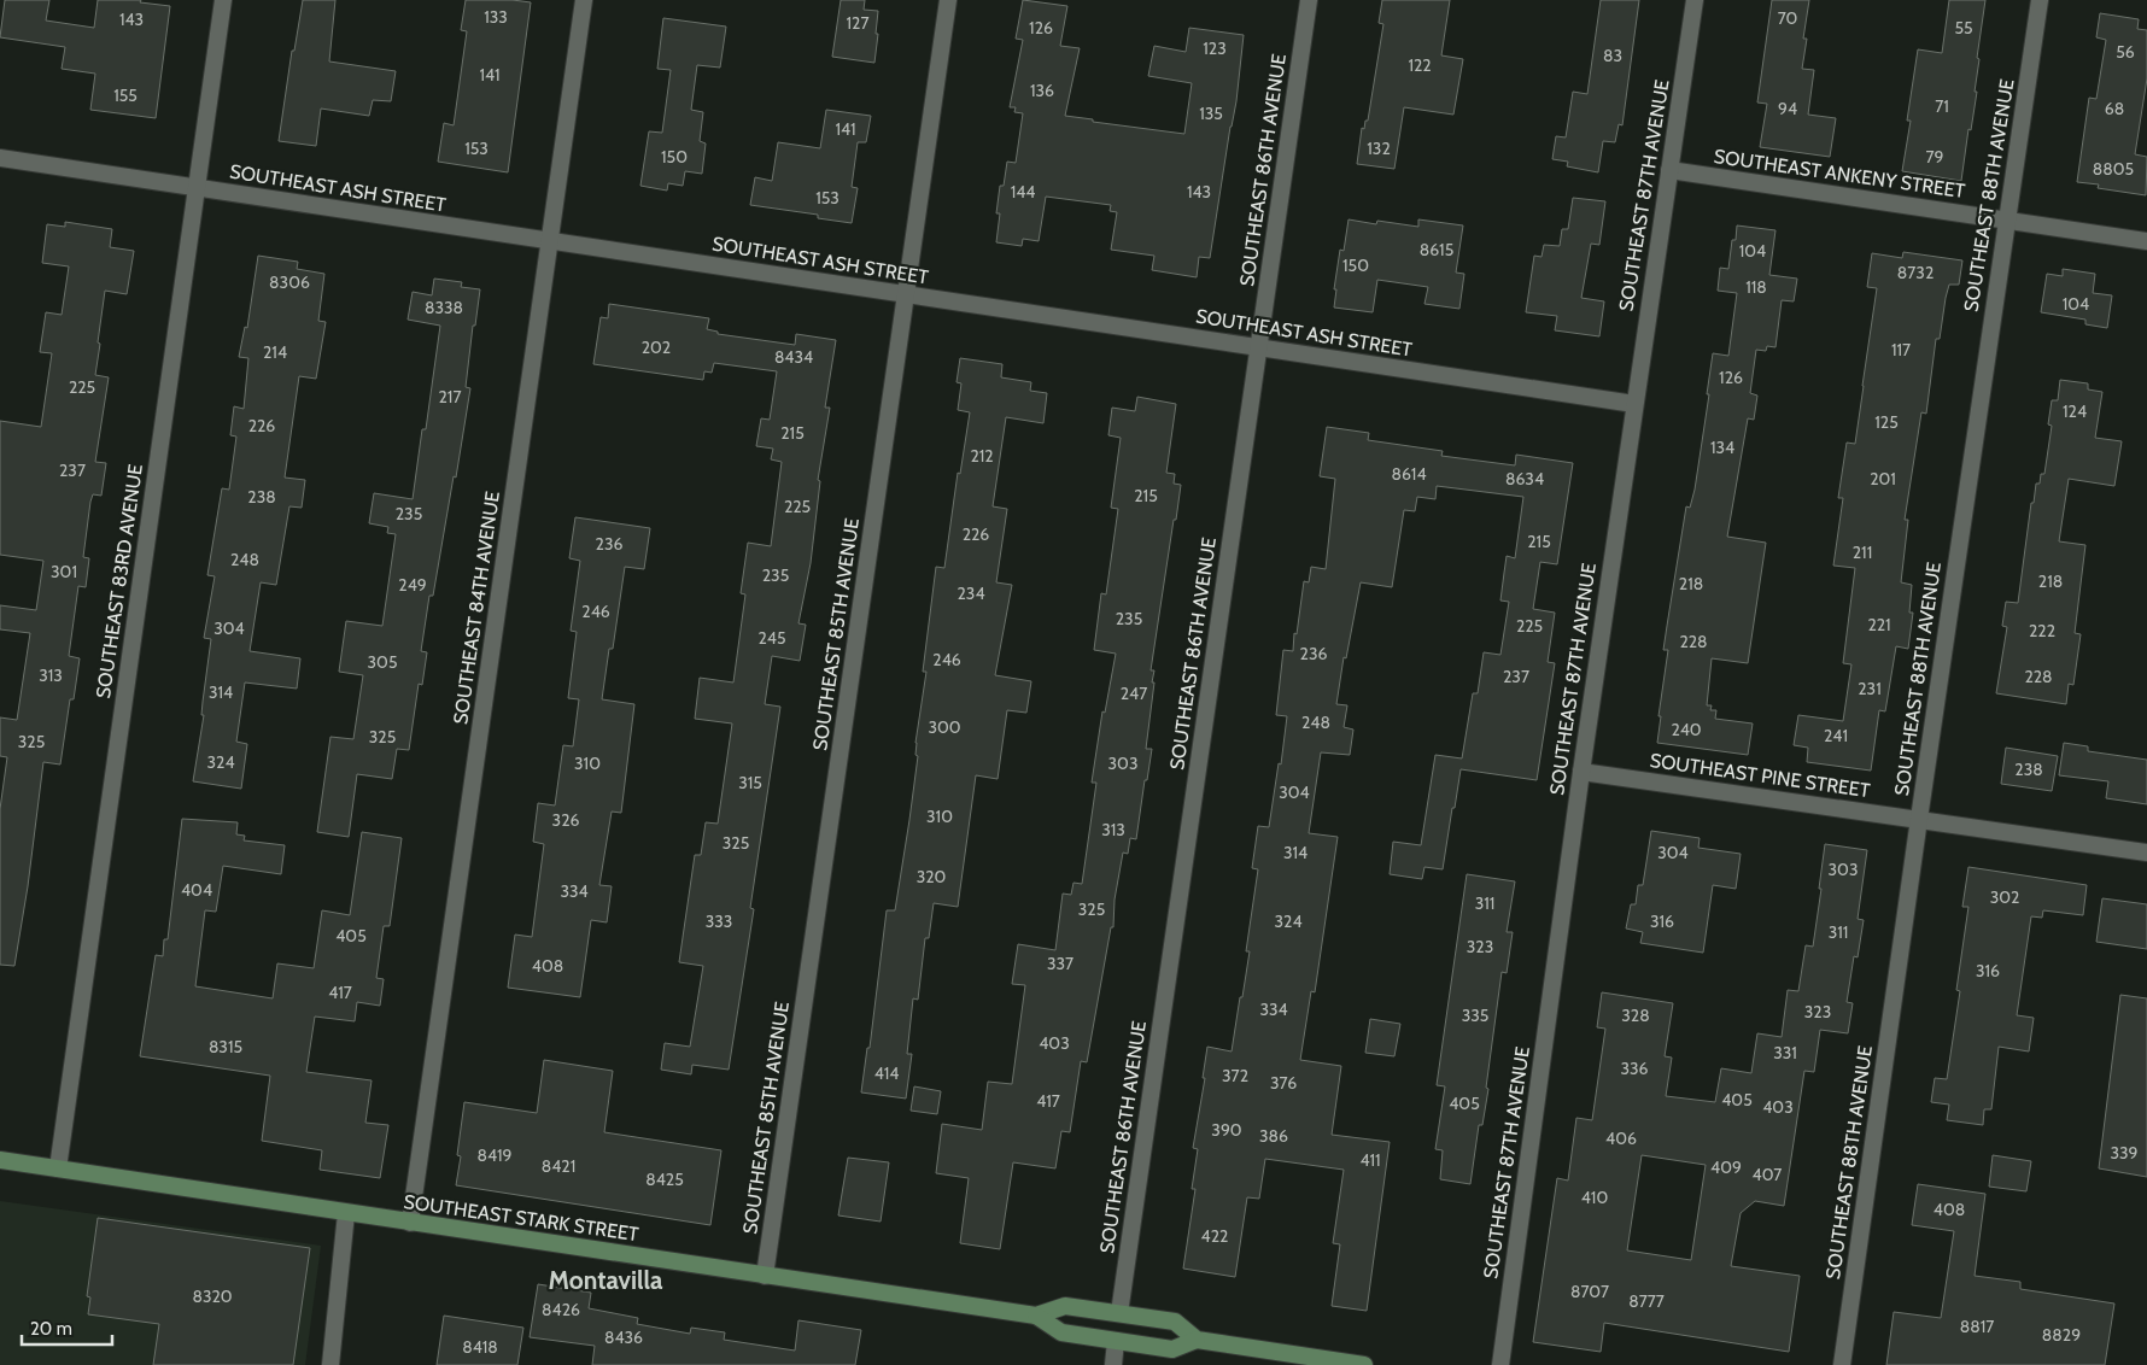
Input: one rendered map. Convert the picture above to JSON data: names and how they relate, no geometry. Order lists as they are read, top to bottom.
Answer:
{
  "streets": {
    "main road": ["SOUTHEAST STARK STREET"],
    "street": [
      "SOUTHEAST 86TH AVENUE",
      "SOUTHEAST ANKENY STREET",
      "SOUTHEAST ASH STREET",
      "SOUTHEAST 87TH AVENUE",
      "SOUTHEAST 88TH AVENUE",
      "SOUTHEAST 83RD AVENUE",
      "SOUTHEAST 84TH AVENUE",
      "SOUTHEAST 85TH AVENUE",
      "SOUTHEAST PINE STREET"
    ]
  },
  "crossings": [
    ["SOUTHEAST 86TH AVENUE", "SOUTHEAST ASH STREET"],
    ["SOUTHEAST 86TH AVENUE", "SOUTHEAST STARK STREET"],
    ["SOUTHEAST ANKENY STREET", "SOUTHEAST 87TH AVENUE"],
    ["SOUTHEAST ANKENY STREET", "SOUTHEAST 88TH AVENUE"],
    ["SOUTHEAST ASH STREET", "SOUTHEAST 87TH AVENUE"],
    ["SOUTHEAST ASH STREET", "SOUTHEAST 83RD AVENUE"],
    ["SOUTHEAST ASH STREET", "SOUTHEAST 84TH AVENUE"],
    ["SOUTHEAST ASH STREET", "SOUTHEAST 85TH AVENUE"],
    ["SOUTHEAST 87TH AVENUE", "SOUTHEAST PINE STREET"],
    ["SOUTHEAST 88TH AVENUE", "SOUTHEAST PINE STREET"],
    ["SOUTHEAST 83RD AVENUE", "SOUTHEAST STARK STREET"],
    ["SOUTHEAST 84TH AVENUE", "SOUTHEAST STARK STREET"],
    ["SOUTHEAST 85TH AVENUE", "SOUTHEAST STARK STREET"]
  ],
  "districts": ["Montavilla"],
  "house_numbers": [
    "133",
    "70",
    "143",
    "127",
    "126",
    "55",
    "123",
    "56",
    "83",
    "122",
    "141",
    "136",
    "155",
    "71",
    "94",
    "68",
    "135",
    "141",
    "153",
    "132",
    "150",
    "79",
    "8805",
    "144",
    "143",
    "153",
    "8615",
    "104",
    "150",
    "8732",
    "8306",
    "118",
    "104",
    "8338",
    "202",
    "117",
    "214",
    "8434",
    "126",
    "225",
    "217",
    "124",
    "125",
    "226",
    "215",
    "134",
    "212",
    "237",
    "8614",
    "8634",
    "201",
    "215",
    "238",
    "225",
    "235",
    "226",
    "215",
    "236",
    "211",
    "248",
    "301",
    "235",
    "218",
    "218",
    "249",
    "234",
    "246",
    "235",
    "221",
    "225",
    "304",
    "222",
    "245",
    "228",
    "236",
    "246",
    "305",
    "313",
    "237",
    "228",
    "231",
    "314",
    "247",
    "248",
    "300",
    "240",
    "241",
    "325",
    "325",
    "324",
    "310",
    "303",
    "238",
    "315",
    "304",
    "310",
    "326",
    "313",
    "325",
    "314",
    "304",
    "303",
    "320",
    "404",
    "334",
    "302",
    "311",
    "325",
    "333",
    "324",
    "316",
    "311",
    "405",
    "323",
    "337",
    "408",
    "316",
    "417",
    "334",
    "323",
    "335",
    "328",
    "403",
    "8315",
    "331",
    "336",
    "414",
    "372",
    "376",
    "405",
    "417",
    "405",
    "403",
    "390",
    "386",
    "406",
    "339",
    "8419",
    "411",
    "8421",
    "409",
    "407",
    "8425",
    "410",
    "408",
    "422",
    "8707",
    "8320",
    "8777",
    "8426",
    "8817",
    "8829",
    "8436",
    "8418"
  ],
  "scale_bar": "20 m"
}
